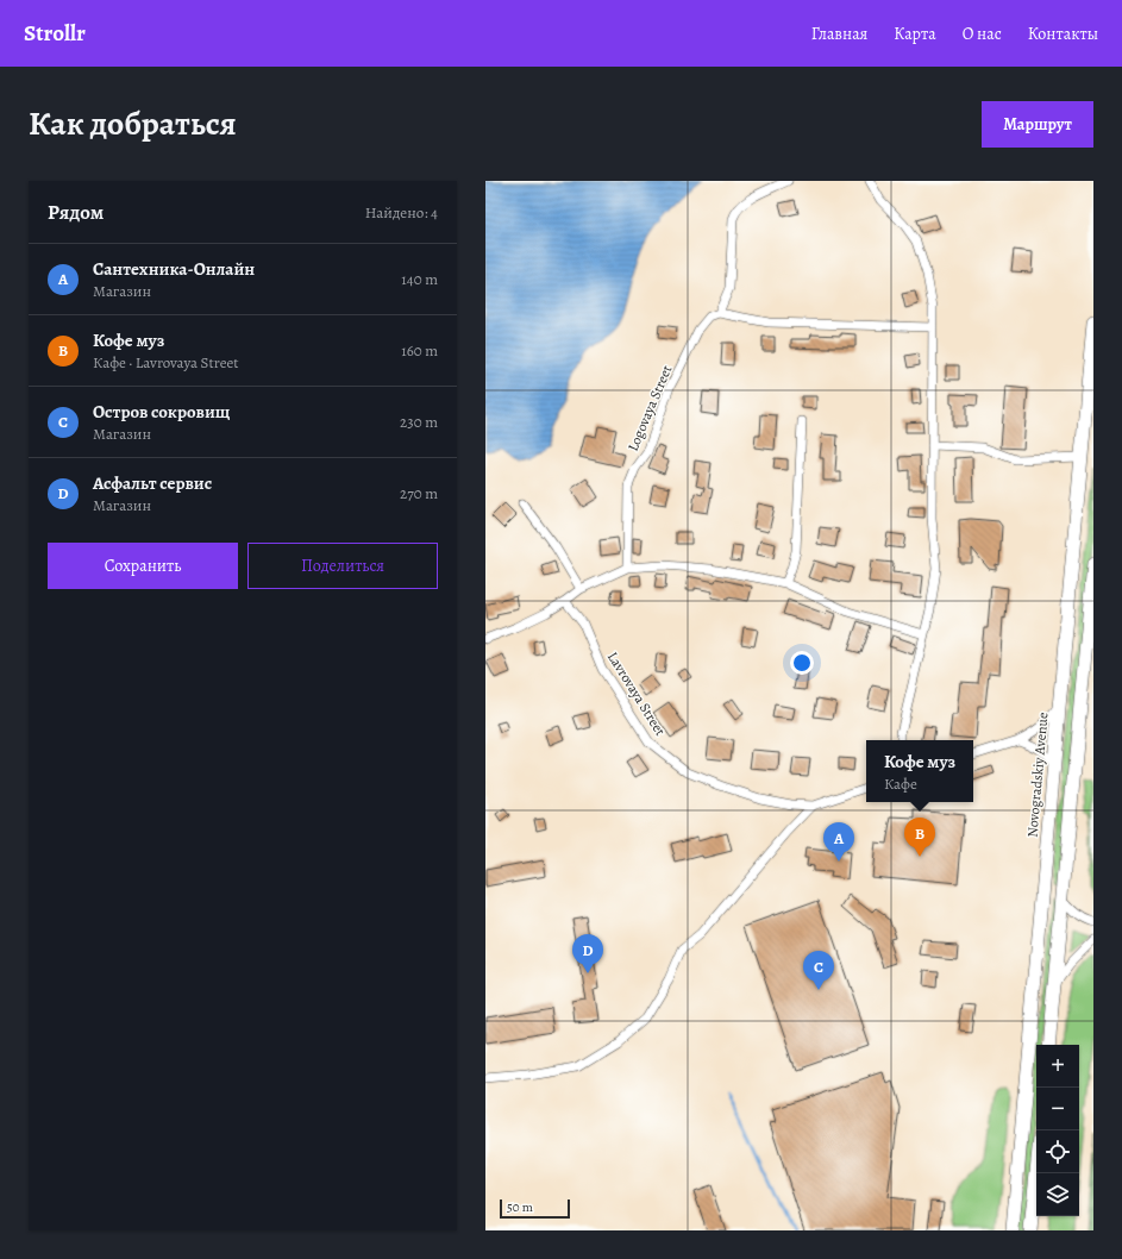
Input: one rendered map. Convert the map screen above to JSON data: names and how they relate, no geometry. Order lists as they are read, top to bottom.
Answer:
{
  "streets": {
    "main road": ["Novogradskiy Avenue"],
    "street": ["Logovaya Street", "Lavrovaya Street"]
  },
  "scale_bar": "50 m",
  "page": {
    "header": "Strollr",
    "nav": [
      "Главная",
      "Карта",
      "О нас",
      "Контакты"
    ],
    "title": "Как добраться",
    "buttons": [
      "Маршрут",
      ["Сохранить", "Поделиться"]
    ],
    "heading": ["Рядом", "Найдено: 4"],
    "list": [
      {
        "mark": "A",
        "name": "Сантехника-Онлайн",
        "note": "Магазин",
        "value": "140 m"
      },
      {
        "mark": "B",
        "name": "Кофе муз",
        "note": "Кафе · Lavrovaya Street",
        "value": "160 m"
      },
      {
        "mark": "C",
        "name": "Остров сокровищ",
        "note": "Магазин",
        "value": "230 m"
      },
      {
        "mark": "D",
        "name": "Асфальт сервис",
        "note": "Магазин",
        "value": "270 m"
      }
    ],
    "popup": ["Кофе муз", "Кафе"],
    "pins": [
      "B",
      "A",
      "D",
      "C"
    ],
    "map_buttons": ["+", "−"],
    "scale": "50 m"
  }
}
